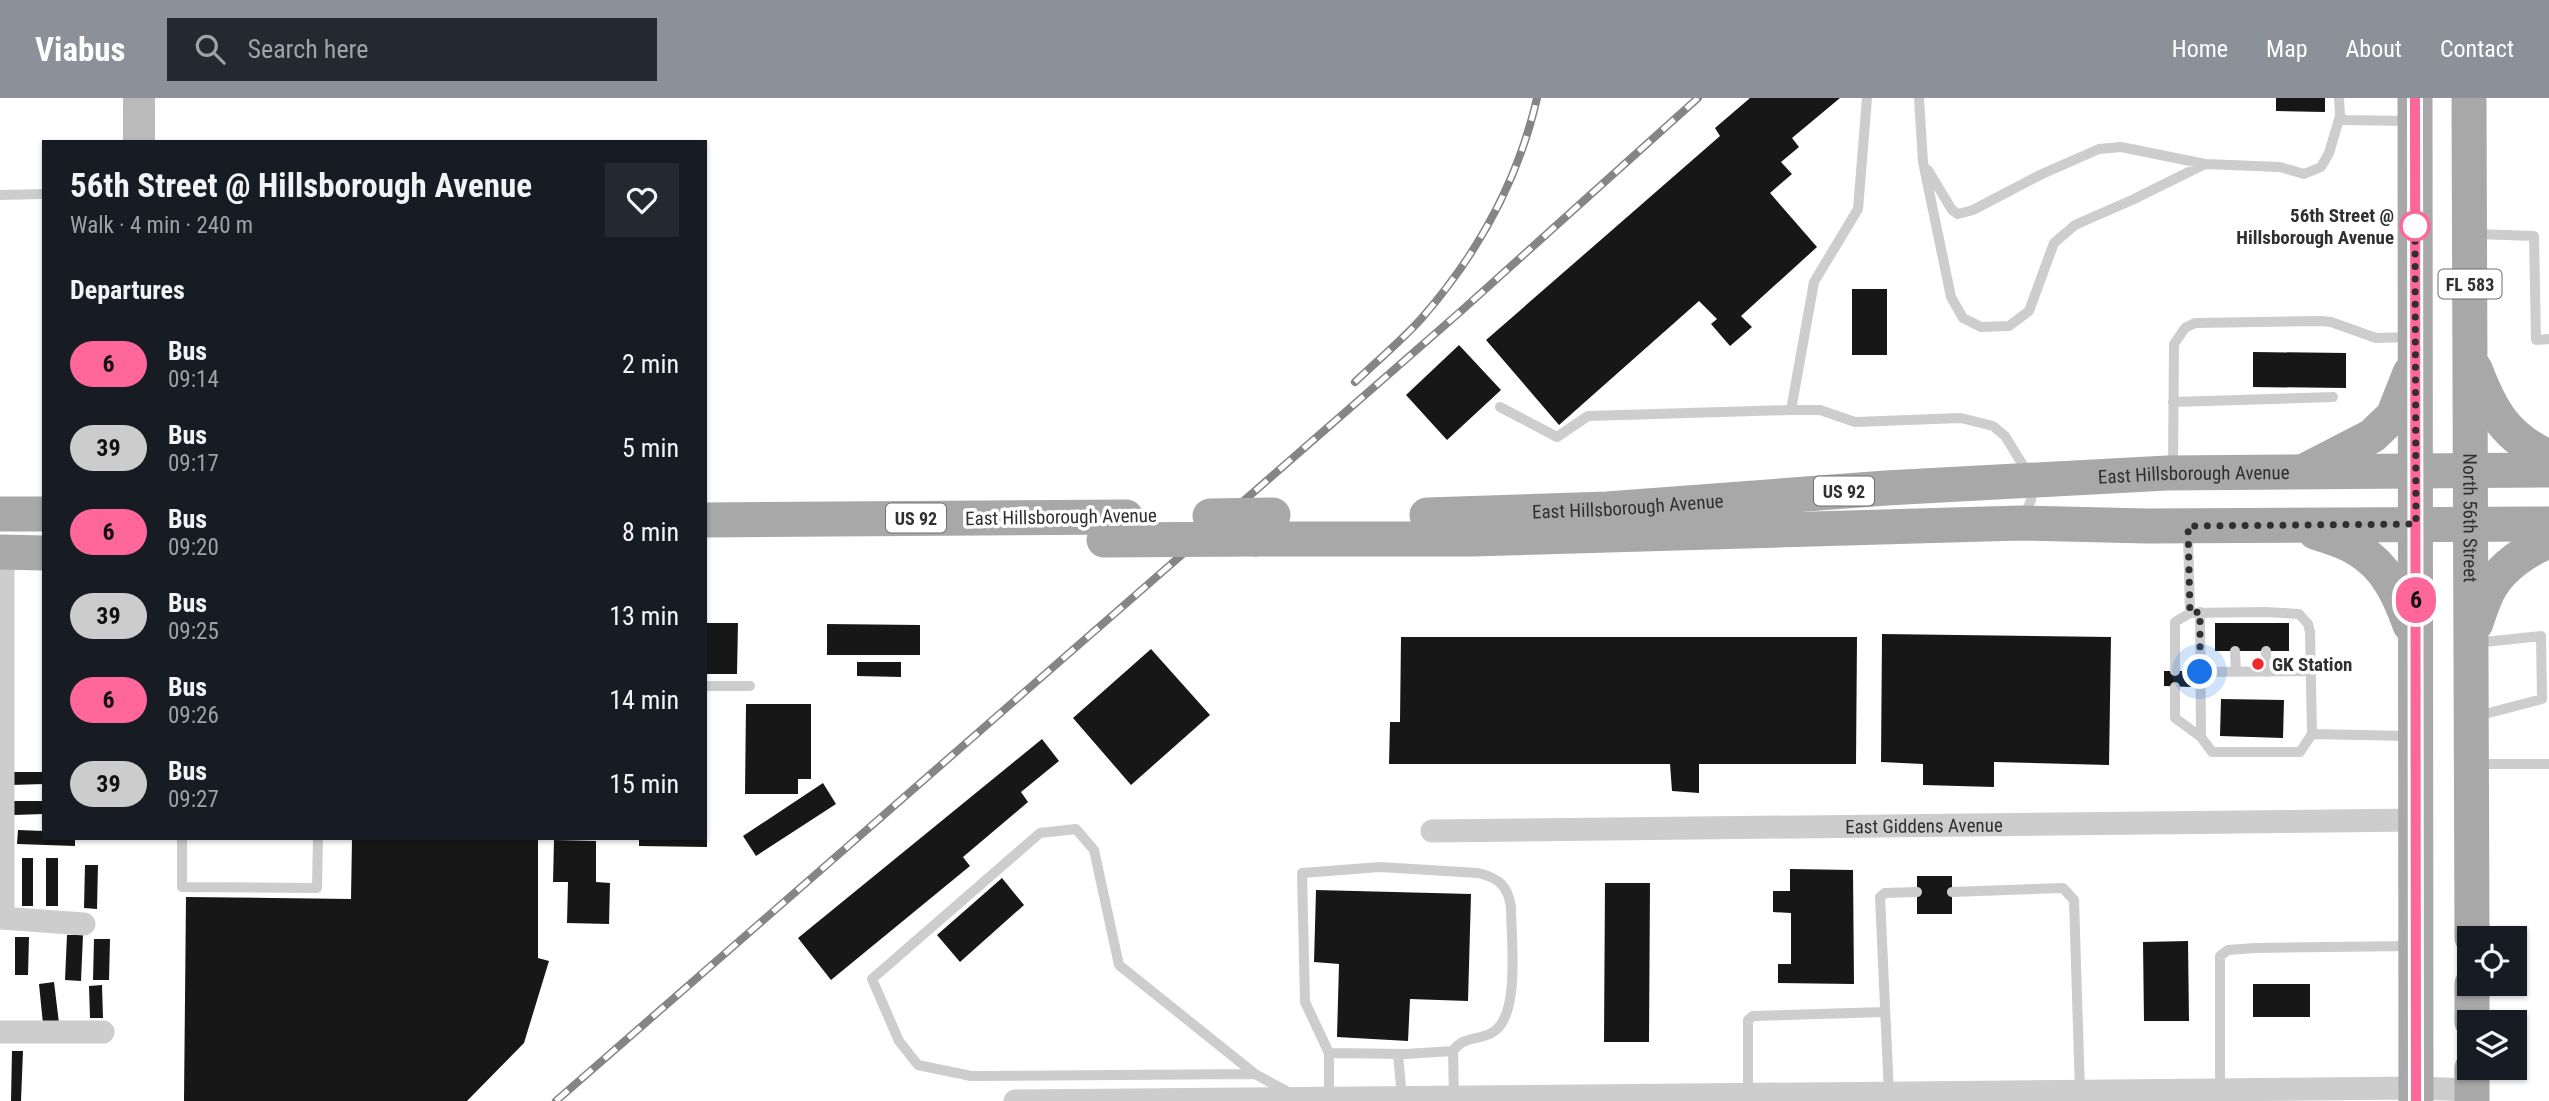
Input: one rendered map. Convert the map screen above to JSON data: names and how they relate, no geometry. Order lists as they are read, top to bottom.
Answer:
{
  "streets": {
    "main road": [
      "FL 583",
      "East Hillsborough Avenue",
      "US 92",
      "North 56th Street"
    ],
    "street": ["East Giddens Avenue"]
  },
  "crossings": [
    ["FL 583", "East Hillsborough Avenue"],
    ["FL 583", "East Giddens Avenue"],
    ["East Hillsborough Avenue", "North 56th Street"]
  ],
  "places": ["56th Street @ Hillsborough Avenue", "GK Station"],
  "lines": ["bus line 6"],
  "page": {
    "header": "Viabus",
    "search": "Search here",
    "nav": [
      "Home",
      "Map",
      "About",
      "Contact"
    ],
    "on_map": "6",
    "heading": [
      ["56th Street @ Hillsborough Avenue", "Walk · 4 min · 240 m"],
      "Departures"
    ],
    "list": [
      {
        "mark": "6",
        "name": "Bus",
        "note": "09:14",
        "value": "2 min"
      },
      {
        "mark": "39",
        "name": "Bus",
        "note": "09:17",
        "value": "5 min"
      },
      {
        "mark": "6",
        "name": "Bus",
        "note": "09:20",
        "value": "8 min"
      },
      {
        "mark": "39",
        "name": "Bus",
        "note": "09:25",
        "value": "13 min"
      },
      {
        "mark": "6",
        "name": "Bus",
        "note": "09:26",
        "value": "14 min"
      },
      {
        "mark": "39",
        "name": "Bus",
        "note": "09:27",
        "value": "15 min"
      }
    ]
  }
}
